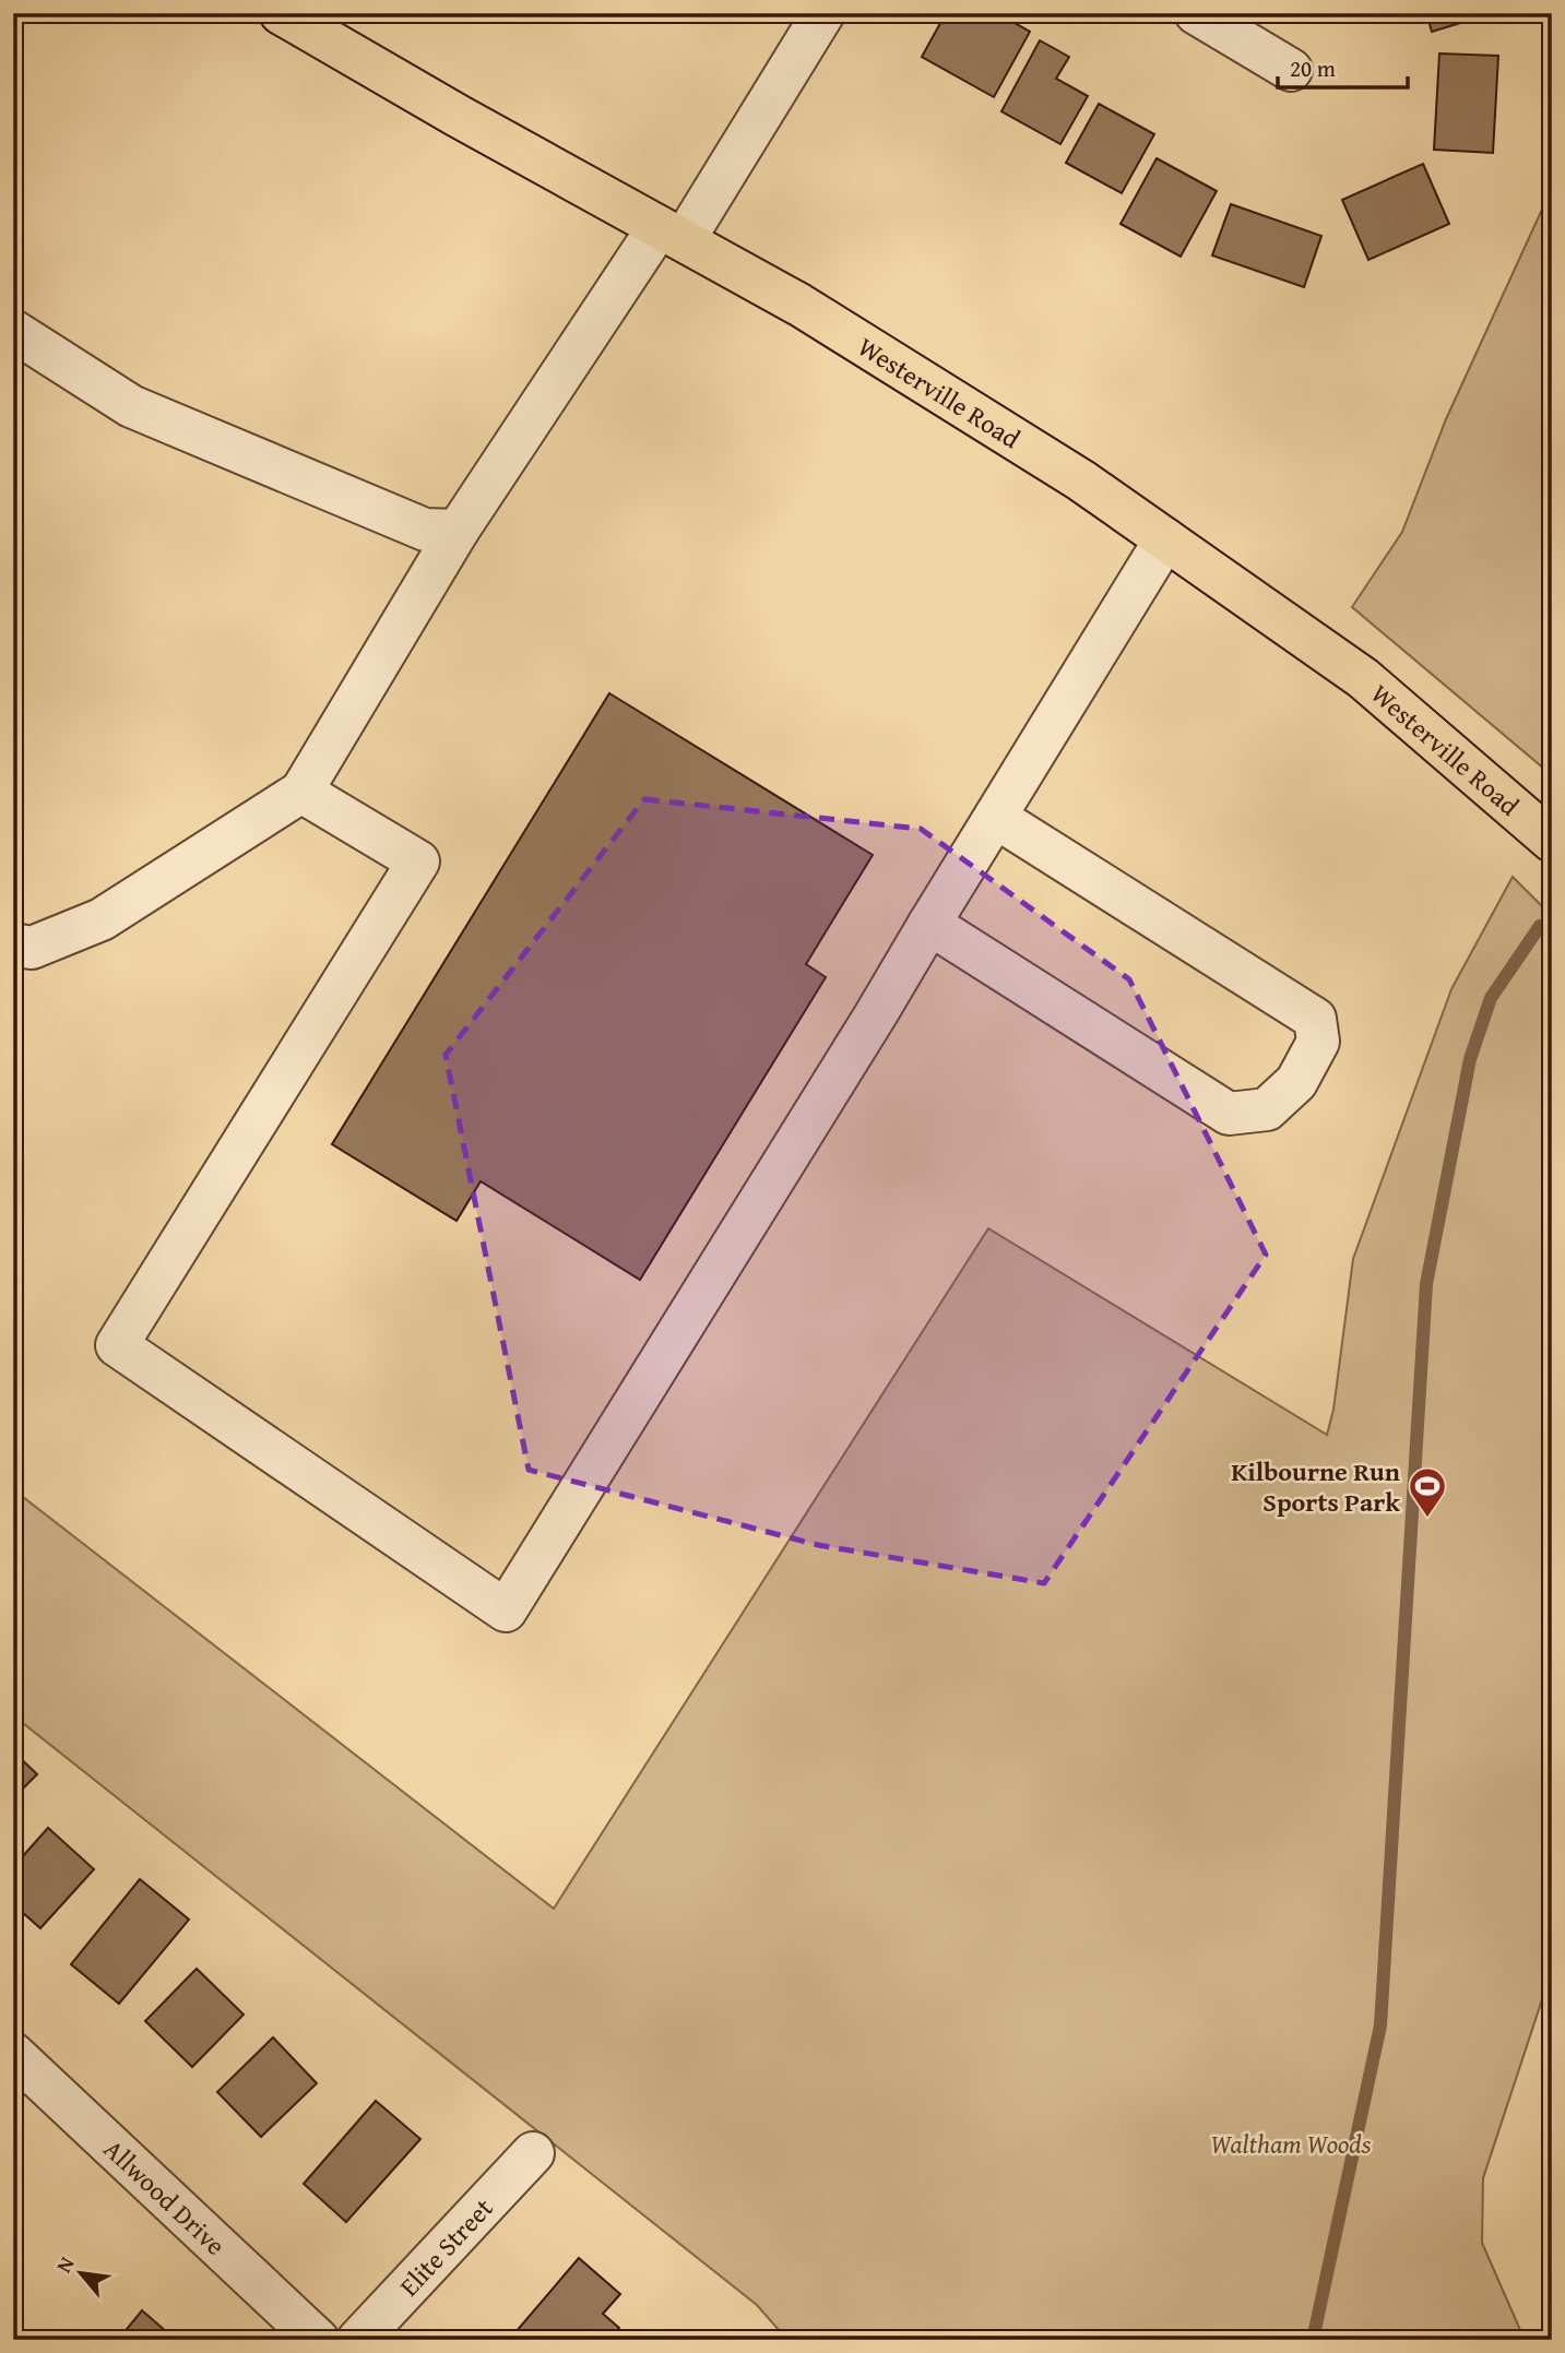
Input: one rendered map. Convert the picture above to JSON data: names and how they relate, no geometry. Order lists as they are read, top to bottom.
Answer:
{
  "streets": {
    "main road": ["Westerville Road"],
    "street": ["Allwood Drive", "Elite Street"]
  },
  "parks": ["Waltham Woods"],
  "places": {
    "sports": ["Kilbourne Run Sports Park"]
  },
  "scale_bar": "20 m",
  "north": "top left"
}
